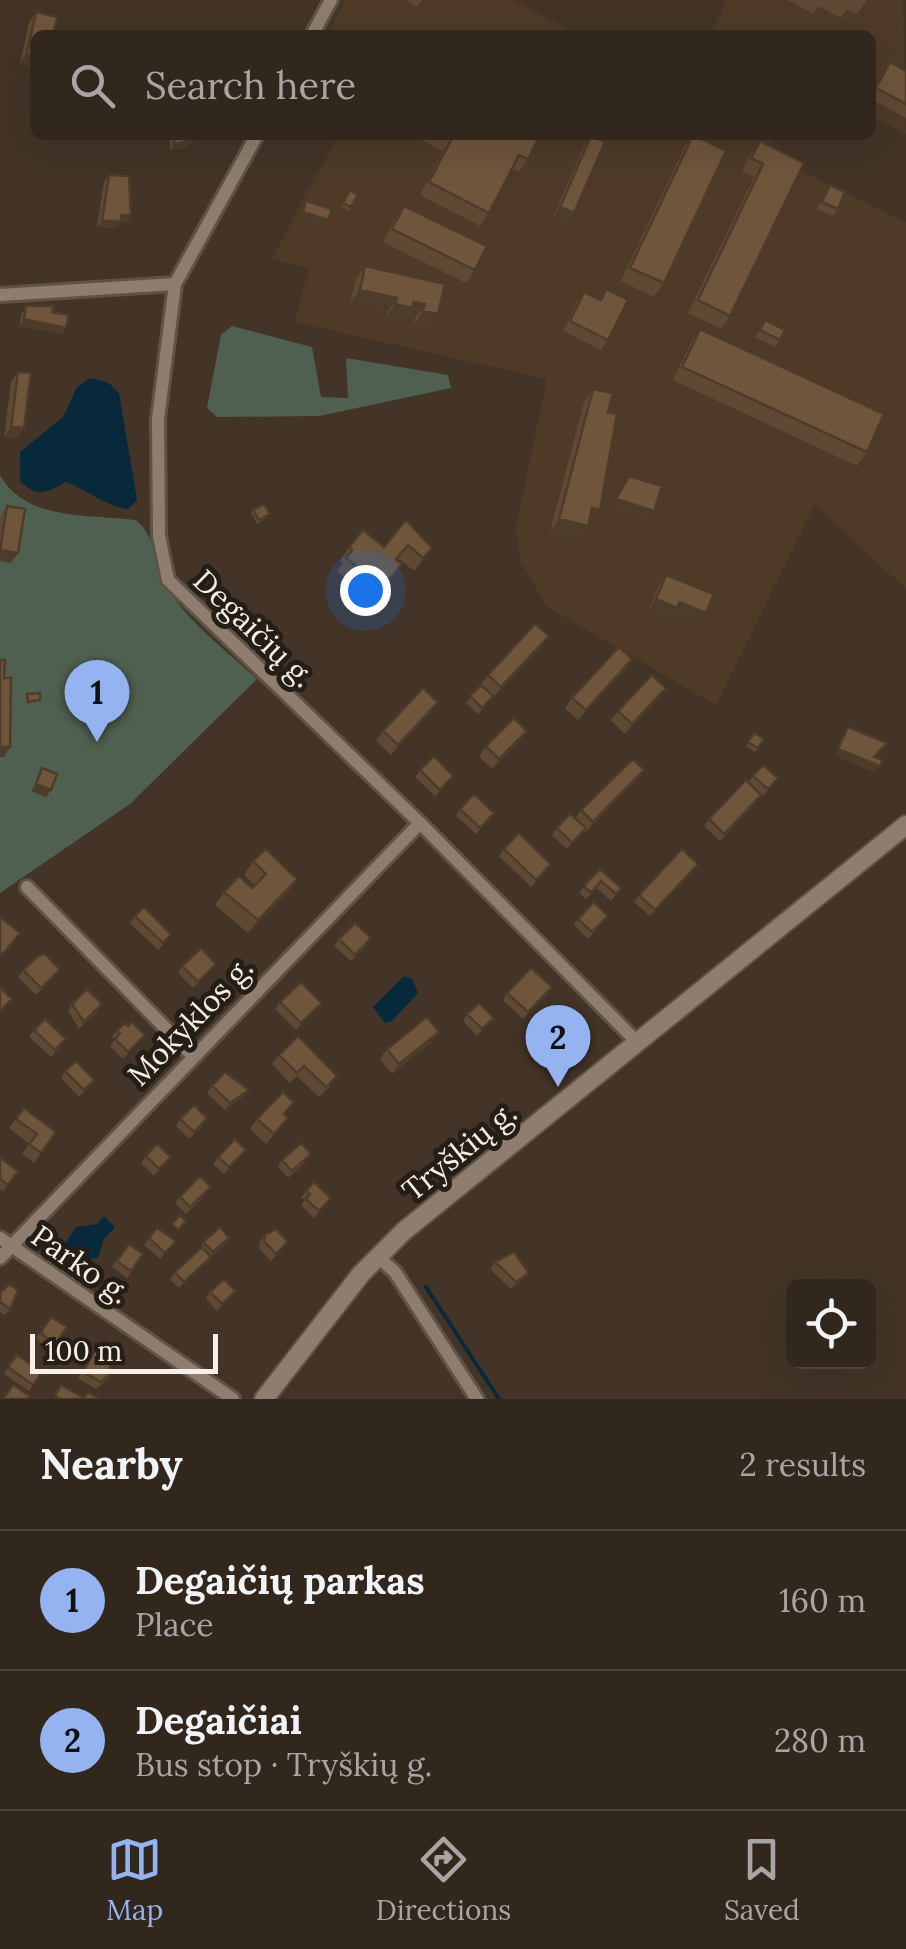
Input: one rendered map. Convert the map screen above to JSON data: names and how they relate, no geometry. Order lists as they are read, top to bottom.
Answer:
{
  "streets": {
    "main road": ["Tryškių g."],
    "street": ["Degaičių g.", "Mokyklos g.", "Parko g."]
  },
  "crossings": [
    ["Degaičių g.", "Mokyklos g."],
    ["Degaičių g.", "Tryškių g."],
    ["Mokyklos g.", "Parko g."]
  ],
  "scale_bar": "100 m",
  "page": {
    "search": "Search here",
    "pins": ["1", "2"],
    "scale": "100 m",
    "heading": ["Nearby", "2 results"],
    "list": [
      {
        "mark": "1",
        "name": "Degaičių parkas",
        "note": "Place",
        "value": "160 m"
      },
      {
        "mark": "2",
        "name": "Degaičiai",
        "note": "Bus stop · Tryškių g.",
        "value": "280 m"
      }
    ],
    "nav": ["Map", "Directions", "Saved"]
  }
}
